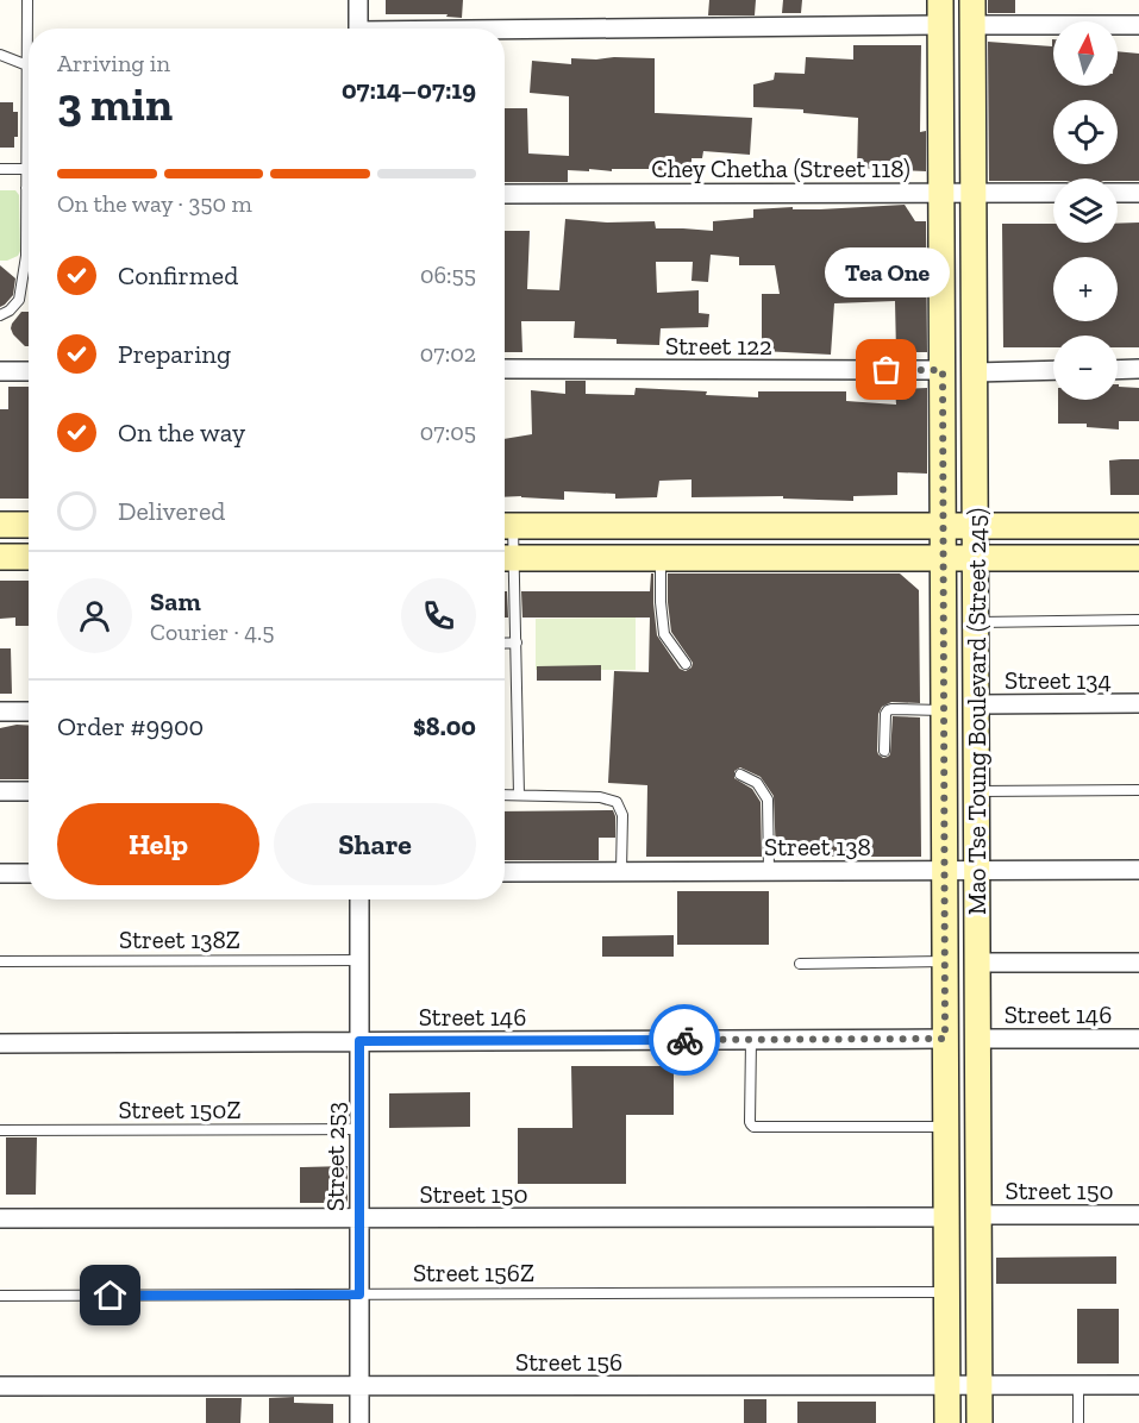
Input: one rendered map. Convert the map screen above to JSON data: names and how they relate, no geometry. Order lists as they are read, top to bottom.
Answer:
{
  "streets": {
    "main road": ["Mao Tse Toung Boulevard (Street 245)"],
    "street": [
      "Chey Chetha (Street 118)",
      "Street 122",
      "Street 134",
      "Street 138",
      "Street 146",
      "Street 253",
      "Street 150",
      "Street 156"
    ],
    "lane": ["Street 138Z", "Street 150Z", "Street 156Z"]
  },
  "crossings": [
    ["Chey Chetha (Street 118)", "Mao Tse Toung Boulevard (Street 245)"],
    ["Street 122", "Mao Tse Toung Boulevard (Street 245)"],
    ["Street 134", "Mao Tse Toung Boulevard (Street 245)"],
    ["Mao Tse Toung Boulevard (Street 245)", "Street 138"],
    ["Mao Tse Toung Boulevard (Street 245)", "Street 146"],
    ["Mao Tse Toung Boulevard (Street 245)", "Street 150"],
    ["Mao Tse Toung Boulevard (Street 245)", "Street 156Z"],
    ["Mao Tse Toung Boulevard (Street 245)", "Street 156"],
    ["Street 138Z", "Street 253"],
    ["Street 146", "Street 253"],
    ["Street 150Z", "Street 253"],
    ["Street 253", "Street 150"],
    ["Street 253", "Street 156Z"],
    ["Street 253", "Street 156"]
  ],
  "places": ["Tea One"],
  "north": "top",
  "page": {
    "map_buttons": ["+", "−"],
    "heading": ["3 min", "Arriving in", "07:14–07:19"],
    "panel": [
      "Sam",
      "Courier · 4.5",
      "Order #9900",
      "$8.00"
    ],
    "bar": "On the way · 350 m",
    "list": [
      ["Confirmed", "06:55"],
      ["Preparing", "07:02"],
      ["On the way", "07:05"],
      "Delivered"
    ],
    "bubble": "Tea One",
    "buttons": ["Help", "Share"]
  }
}
